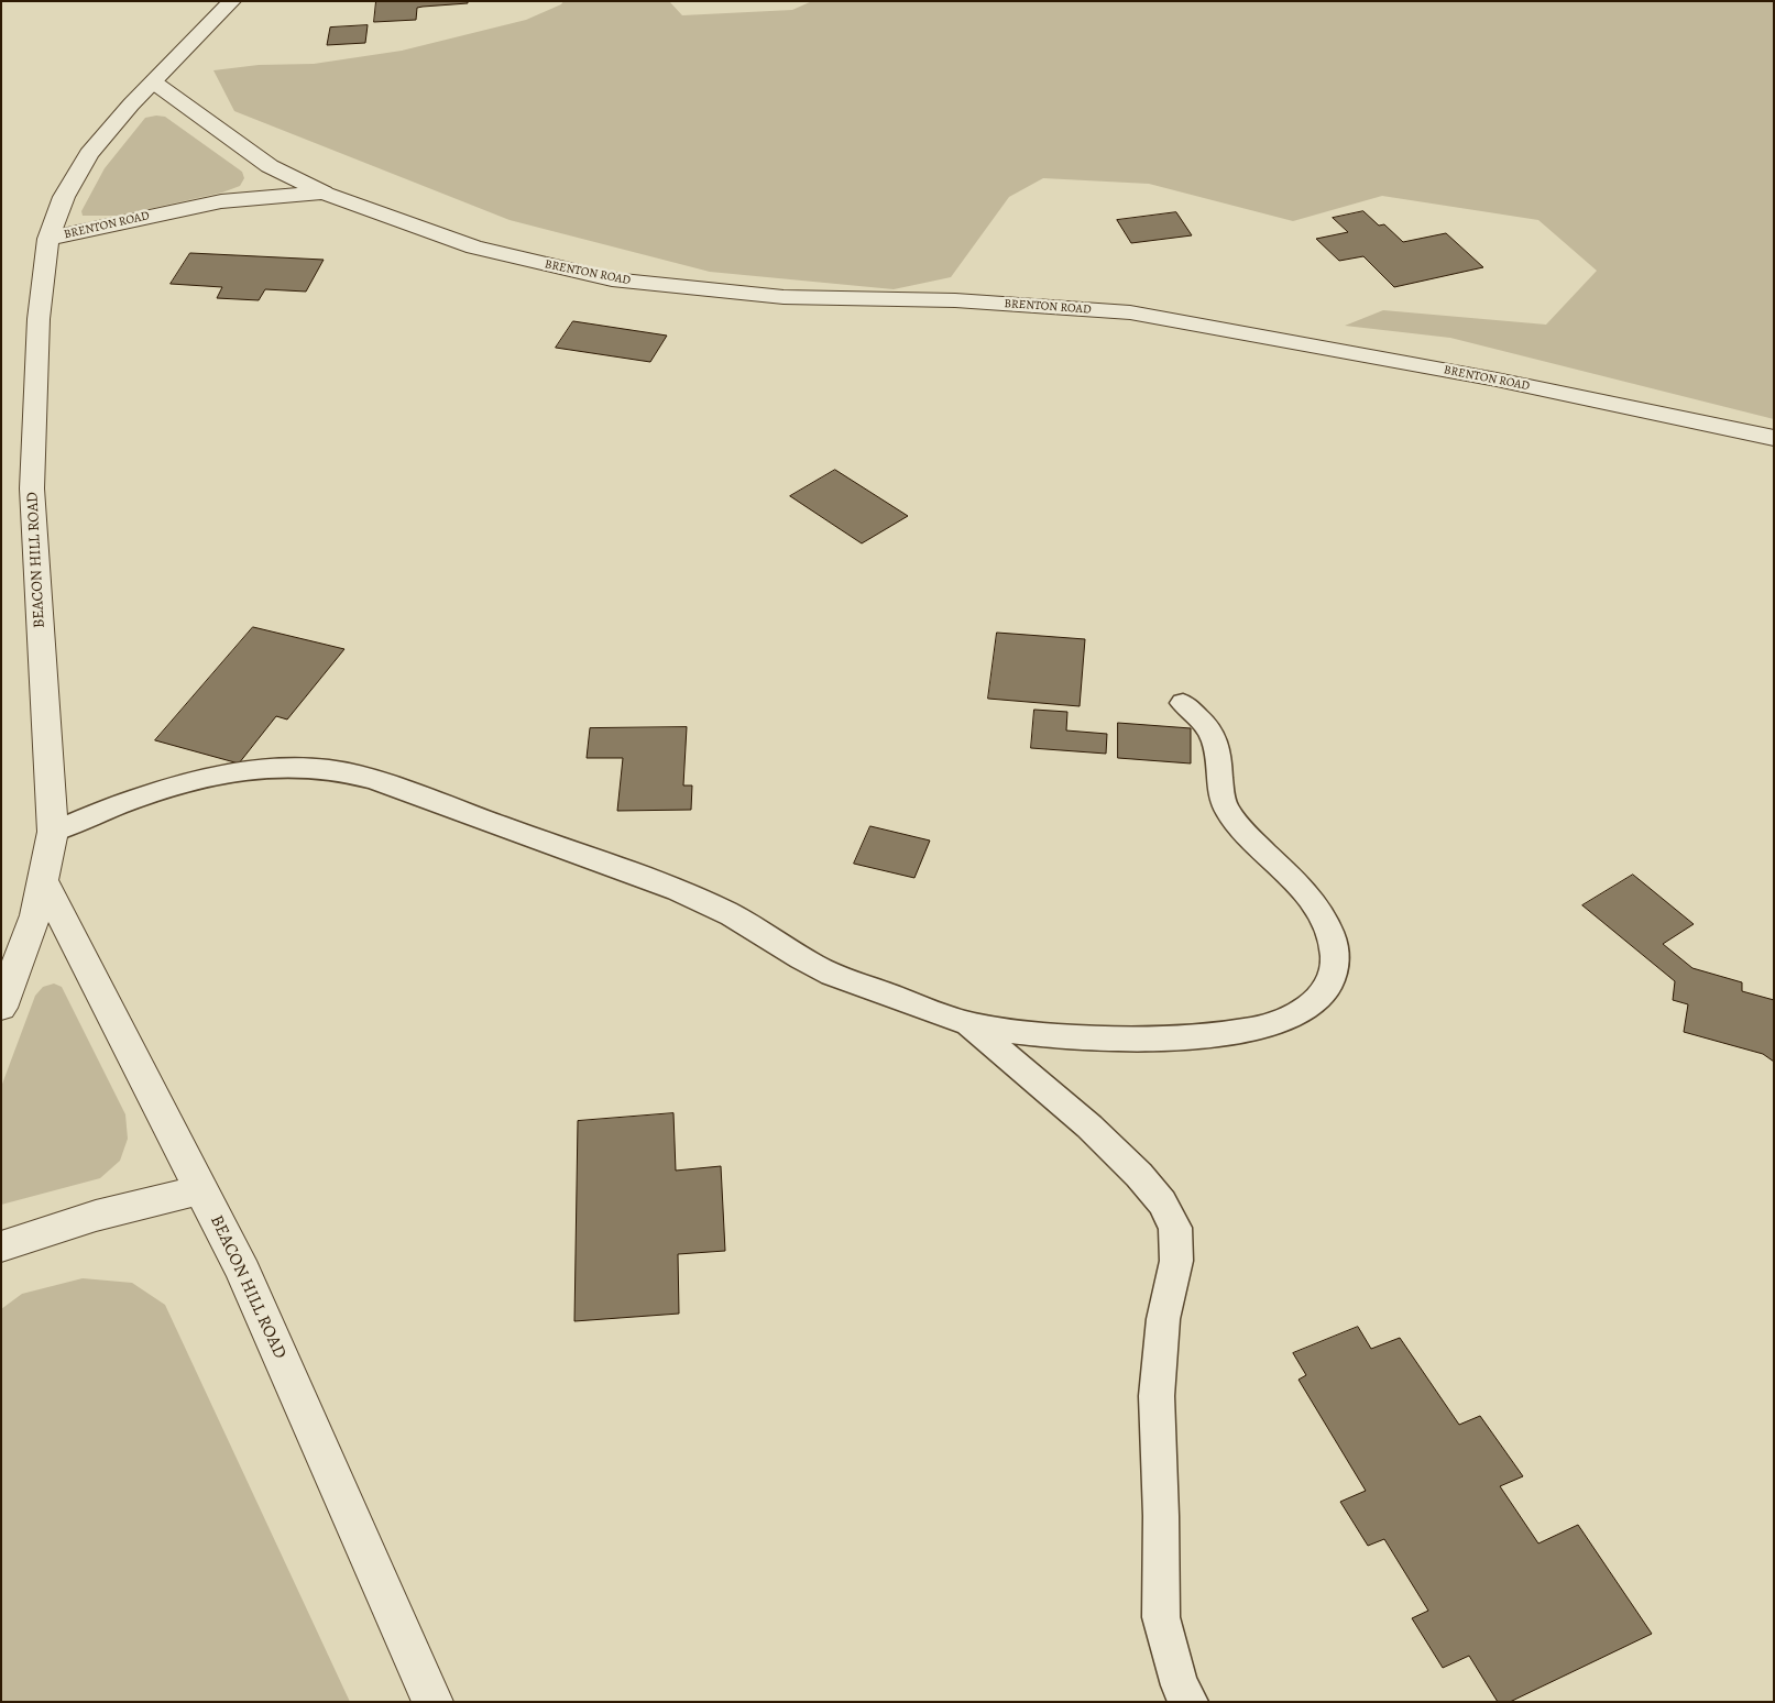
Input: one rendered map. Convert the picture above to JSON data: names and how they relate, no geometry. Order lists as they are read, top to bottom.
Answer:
{
  "streets": {
    "street": ["BRENTON ROAD", "BEACON HILL ROAD"]
  },
  "crossings": [
    ["BRENTON ROAD", "BEACON HILL ROAD"]
  ]
}
